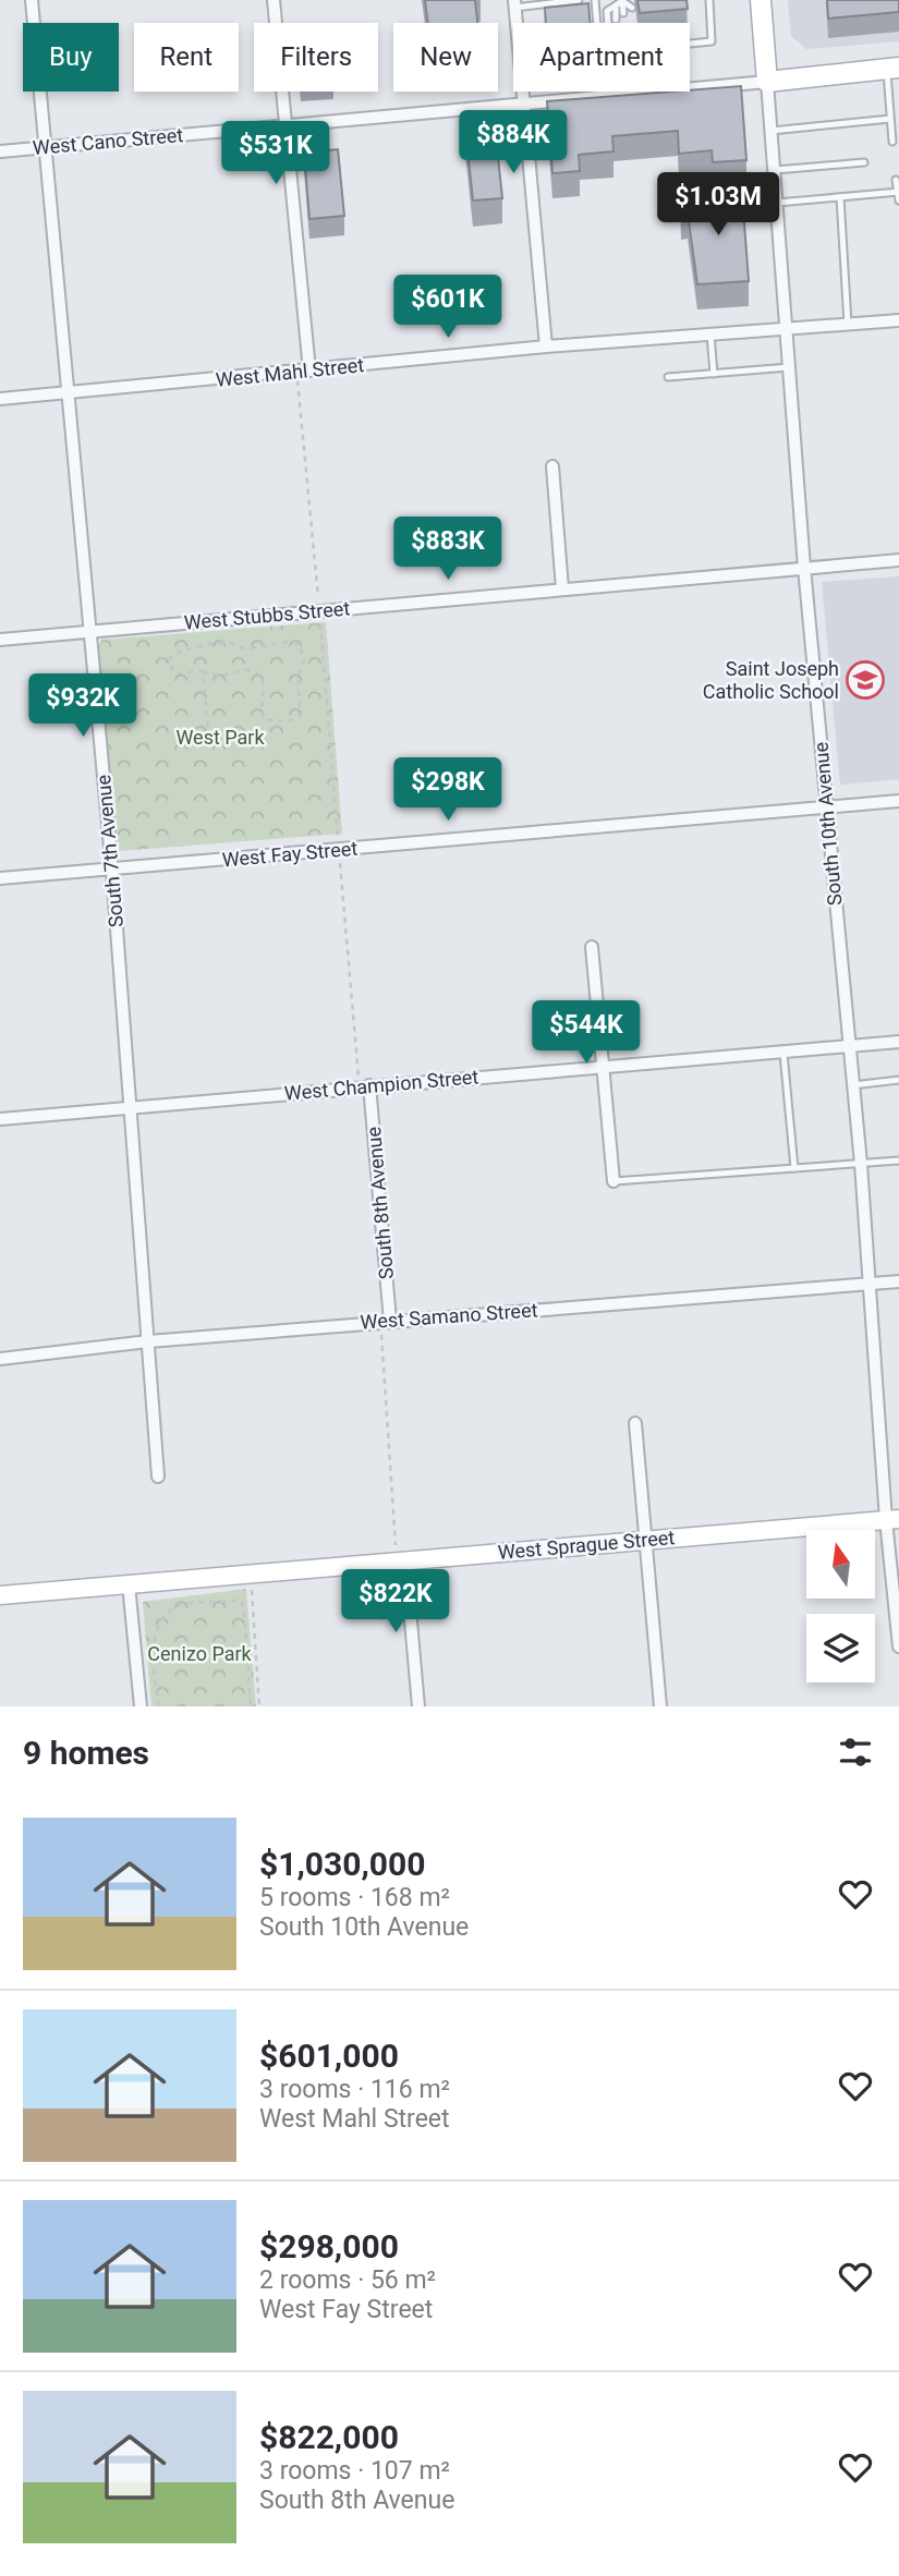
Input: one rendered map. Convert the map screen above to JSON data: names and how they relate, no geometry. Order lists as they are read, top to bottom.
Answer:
{
  "streets": {
    "main road": ["West Cano Street", "South 10th Avenue"],
    "street": [
      "West Mahl Street",
      "West Stubbs Street",
      "South 7th Avenue",
      "West Fay Street",
      "West Champion Street",
      "South 8th Avenue",
      "West Samano Street",
      "West Sprague Street"
    ]
  },
  "crossings": [
    ["West Cano Street", "South 10th Avenue"],
    ["West Cano Street", "South 7th Avenue"],
    ["West Mahl Street", "South 10th Avenue"],
    ["West Mahl Street", "South 7th Avenue"],
    ["West Stubbs Street", "South 10th Avenue"],
    ["West Stubbs Street", "South 7th Avenue"],
    ["South 10th Avenue", "West Fay Street"],
    ["South 10th Avenue", "West Champion Street"],
    ["South 10th Avenue", "West Samano Street"],
    ["South 10th Avenue", "West Sprague Street"],
    ["South 7th Avenue", "West Fay Street"],
    ["South 7th Avenue", "West Champion Street"],
    ["South 7th Avenue", "West Samano Street"],
    ["West Champion Street", "South 8th Avenue"],
    ["South 8th Avenue", "West Samano Street"]
  ],
  "parks": ["West Park", "Cenizo Park"],
  "places": {
    "school or university": ["Saint Joseph Catholic School"]
  },
  "north": "top",
  "page": {
    "chip": [
      "Buy",
      "Rent",
      "Filters",
      "New",
      "Apartment"
    ],
    "price": [
      "$884K",
      "$531K",
      "$1.03M",
      "$601K",
      "$883K",
      "$932K",
      "$298K",
      "$544K",
      "$822K"
    ],
    "heading": "9 homes",
    "list": [
      {
        "name": "$1,030,000",
        "note": "5 rooms · 168 m² · South 10th Avenue"
      },
      {
        "name": "$601,000",
        "note": "3 rooms · 116 m² · West Mahl Street"
      },
      {
        "name": "$298,000",
        "note": "2 rooms · 56 m² · West Fay Street"
      },
      {
        "name": "$822,000",
        "note": "3 rooms · 107 m² · South 8th Avenue"
      }
    ]
  }
}
